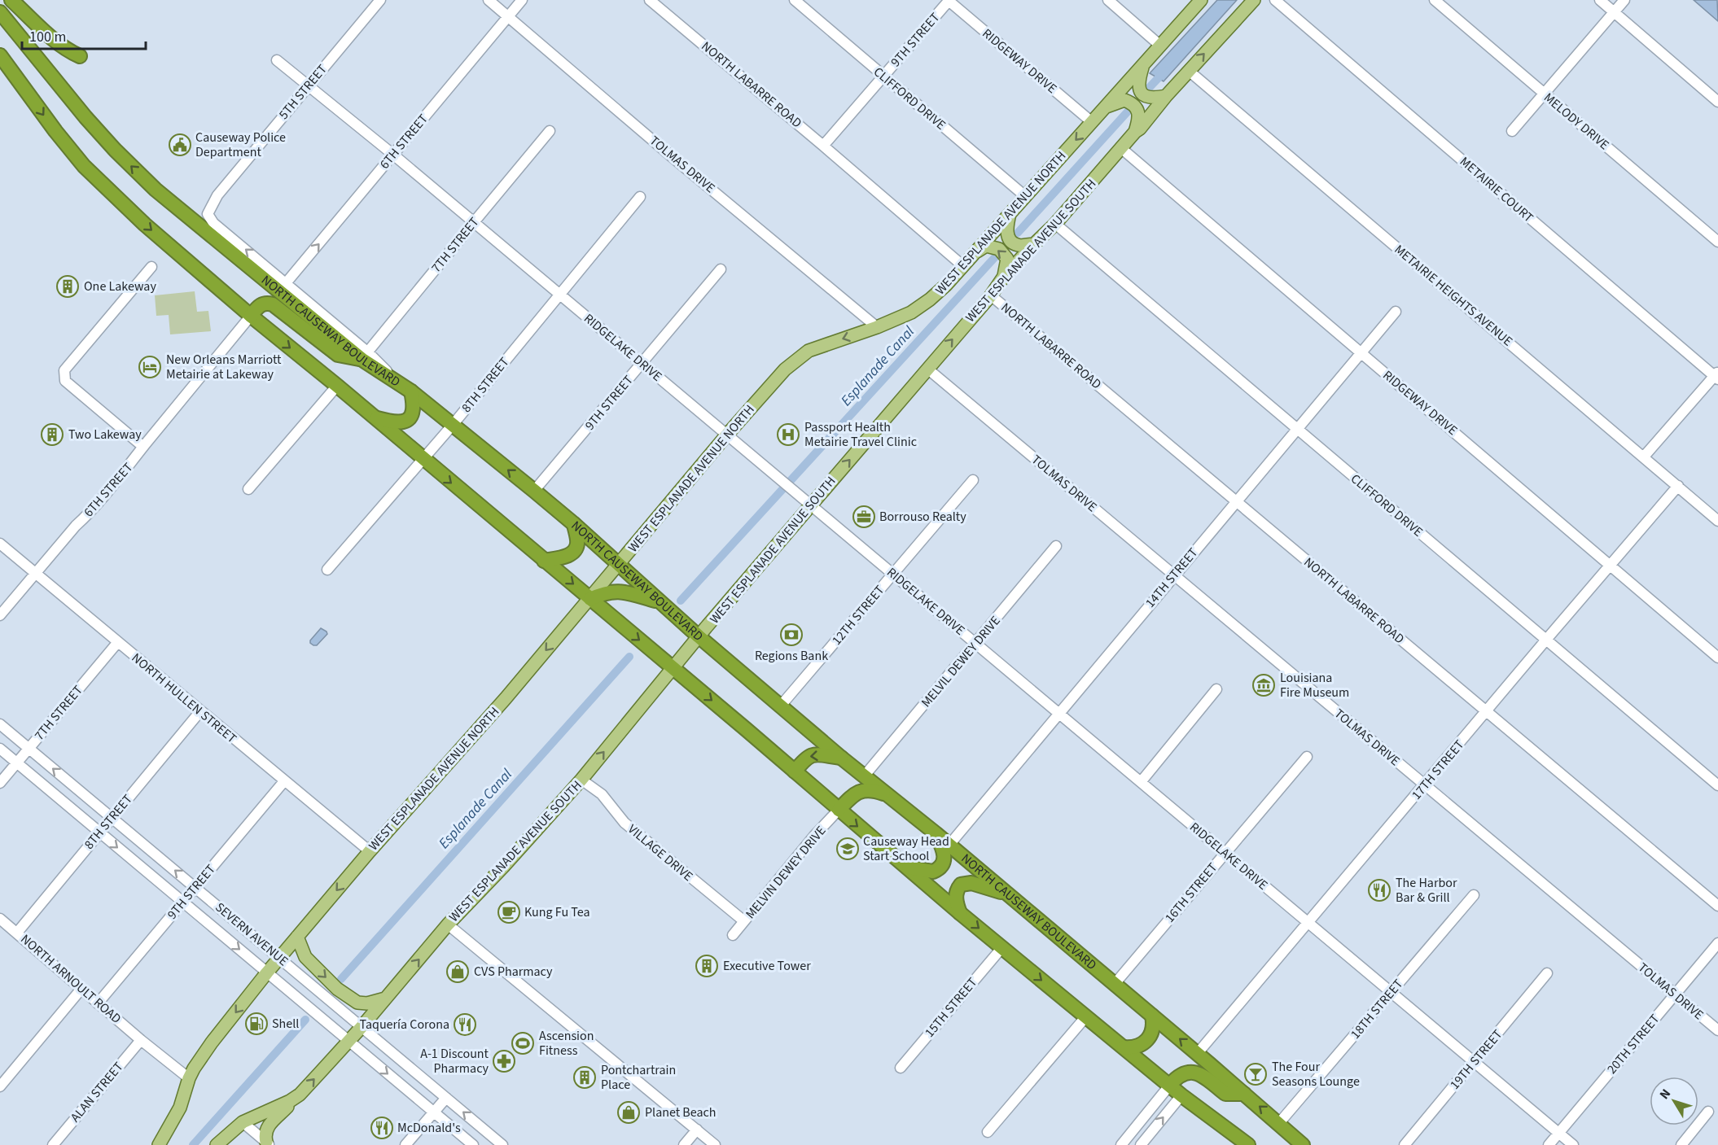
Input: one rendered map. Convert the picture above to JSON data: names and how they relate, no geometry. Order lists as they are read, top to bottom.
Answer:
{
  "streets": {
    "highway": ["NORTH CAUSEWAY BOULEVARD"],
    "main road": ["WEST ESPLANADE AVENUE NORTH", "WEST ESPLANADE AVENUE SOUTH"],
    "street": [
      "9TH STREET",
      "RIDGEWAY DRIVE",
      "NORTH LABARRE ROAD",
      "5TH STREET",
      "CLIFFORD DRIVE",
      "MELODY DRIVE",
      "6TH STREET",
      "TOLMAS DRIVE",
      "METAIRIE COURT",
      "7TH STREET",
      "METAIRIE HEIGHTS AVENUE",
      "RIDGELAKE DRIVE",
      "8TH STREET",
      "14TH STREET",
      "12TH STREET",
      "MELVIL DEWEY DRIVE",
      "NORTH HULLEN STREET",
      "17TH STREET",
      "VILLAGE DRIVE",
      "MELVIN DEWEY DRIVE",
      "16TH STREET",
      "SEVERN AVENUE",
      "NORTH ARNOULT ROAD",
      "15TH STREET",
      "18TH STREET",
      "20TH STREET",
      "19TH STREET",
      "ALAN STREET"
    ]
  },
  "crossings": [
    ["9TH STREET", "RIDGEWAY DRIVE"],
    ["9TH STREET", "NORTH LABARRE ROAD"],
    ["9TH STREET", "CLIFFORD DRIVE"],
    ["9TH STREET", "NORTH CAUSEWAY BOULEVARD"],
    ["9TH STREET", "RIDGELAKE DRIVE"],
    ["9TH STREET", "NORTH HULLEN STREET"],
    ["9TH STREET", "SEVERN AVENUE"],
    ["9TH STREET", "NORTH ARNOULT ROAD"],
    ["RIDGEWAY DRIVE", "WEST ESPLANADE AVENUE NORTH"],
    ["RIDGEWAY DRIVE", "WEST ESPLANADE AVENUE SOUTH"],
    ["RIDGEWAY DRIVE", "14TH STREET"],
    ["RIDGEWAY DRIVE", "17TH STREET"],
    ["NORTH LABARRE ROAD", "WEST ESPLANADE AVENUE NORTH"],
    ["NORTH LABARRE ROAD", "WEST ESPLANADE AVENUE SOUTH"],
    ["NORTH LABARRE ROAD", "14TH STREET"],
    ["NORTH LABARRE ROAD", "17TH STREET"],
    ["5TH STREET", "6TH STREET"],
    ["5TH STREET", "7TH STREET"],
    ["5TH STREET", "NORTH CAUSEWAY BOULEVARD"],
    ["5TH STREET", "RIDGELAKE DRIVE"],
    ["CLIFFORD DRIVE", "WEST ESPLANADE AVENUE NORTH"],
    ["CLIFFORD DRIVE", "WEST ESPLANADE AVENUE SOUTH"],
    ["CLIFFORD DRIVE", "14TH STREET"],
    ["CLIFFORD DRIVE", "17TH STREET"],
    ["6TH STREET", "TOLMAS DRIVE"],
    ["6TH STREET", "RIDGELAKE DRIVE"],
    ["6TH STREET", "NORTH HULLEN STREET"],
    ["TOLMAS DRIVE", "WEST ESPLANADE AVENUE NORTH"],
    ["TOLMAS DRIVE", "WEST ESPLANADE AVENUE SOUTH"],
    ["TOLMAS DRIVE", "14TH STREET"],
    ["TOLMAS DRIVE", "17TH STREET"],
    ["TOLMAS DRIVE", "20TH STREET"],
    ["WEST ESPLANADE AVENUE NORTH", "NORTH CAUSEWAY BOULEVARD"],
    ["WEST ESPLANADE AVENUE NORTH", "RIDGELAKE DRIVE"],
    ["WEST ESPLANADE AVENUE NORTH", "NORTH HULLEN STREET"],
    ["WEST ESPLANADE AVENUE NORTH", "SEVERN AVENUE"],
    ["WEST ESPLANADE AVENUE NORTH", "NORTH ARNOULT ROAD"],
    ["7TH STREET", "NORTH CAUSEWAY BOULEVARD"],
    ["7TH STREET", "RIDGELAKE DRIVE"],
    ["7TH STREET", "NORTH HULLEN STREET"],
    ["7TH STREET", "SEVERN AVENUE"],
    ["WEST ESPLANADE AVENUE SOUTH", "METAIRIE HEIGHTS AVENUE"],
    ["WEST ESPLANADE AVENUE SOUTH", "NORTH CAUSEWAY BOULEVARD"],
    ["WEST ESPLANADE AVENUE SOUTH", "RIDGELAKE DRIVE"],
    ["WEST ESPLANADE AVENUE SOUTH", "VILLAGE DRIVE"],
    ["WEST ESPLANADE AVENUE SOUTH", "SEVERN AVENUE"],
    ["METAIRIE HEIGHTS AVENUE", "17TH STREET"],
    ["NORTH CAUSEWAY BOULEVARD", "8TH STREET"],
    ["NORTH CAUSEWAY BOULEVARD", "14TH STREET"],
    ["NORTH CAUSEWAY BOULEVARD", "12TH STREET"],
    ["NORTH CAUSEWAY BOULEVARD", "MELVIL DEWEY DRIVE"],
    ["NORTH CAUSEWAY BOULEVARD", "17TH STREET"],
    ["NORTH CAUSEWAY BOULEVARD", "16TH STREET"],
    ["NORTH CAUSEWAY BOULEVARD", "18TH STREET"],
    ["RIDGELAKE DRIVE", "8TH STREET"],
    ["RIDGELAKE DRIVE", "14TH STREET"],
    ["RIDGELAKE DRIVE", "12TH STREET"],
    ["RIDGELAKE DRIVE", "MELVIL DEWEY DRIVE"],
    ["RIDGELAKE DRIVE", "17TH STREET"],
    ["RIDGELAKE DRIVE", "16TH STREET"],
    ["RIDGELAKE DRIVE", "18TH STREET"],
    ["RIDGELAKE DRIVE", "20TH STREET"],
    ["RIDGELAKE DRIVE", "19TH STREET"],
    ["8TH STREET", "NORTH HULLEN STREET"],
    ["8TH STREET", "SEVERN AVENUE"],
    ["8TH STREET", "NORTH ARNOULT ROAD"],
    ["VILLAGE DRIVE", "MELVIN DEWEY DRIVE"],
    ["NORTH ARNOULT ROAD", "ALAN STREET"]
  ],
  "one_way": ["WEST ESPLANADE AVENUE NORTH", "WEST ESPLANADE AVENUE SOUTH"],
  "water": ["Esplanade Canal"],
  "places": {
    "public building": ["Causeway Police Department"],
    "building": [
      "One Lakeway",
      "Two Lakeway",
      "Executive Tower",
      "Pontchartrain Place"
    ],
    "hotel": ["New Orleans Marriott Metairie at Lakeway"],
    "hospital": ["Passport Health Metairie Travel Clinic"],
    "office": ["Borrouso Realty"],
    "bank": ["Regions Bank"],
    "museum": ["Louisiana Fire Museum"],
    "school or university": ["Causeway Head Start School"],
    "restaurant": ["The Harbor Bar & Grill", "Taquería Corona", "McDonald's"],
    "cafe": ["Kung Fu Tea"],
    "shop": ["CVS Pharmacy", "Planet Beach"],
    "fuel station": ["Shell"],
    "sports": ["Ascension Fitness"],
    "pharmacy": ["A-1 Discount Pharmacy"],
    "bar": ["The Four Seasons Lounge"]
  },
  "scale_bar": "100 m",
  "north": "top left"
}
